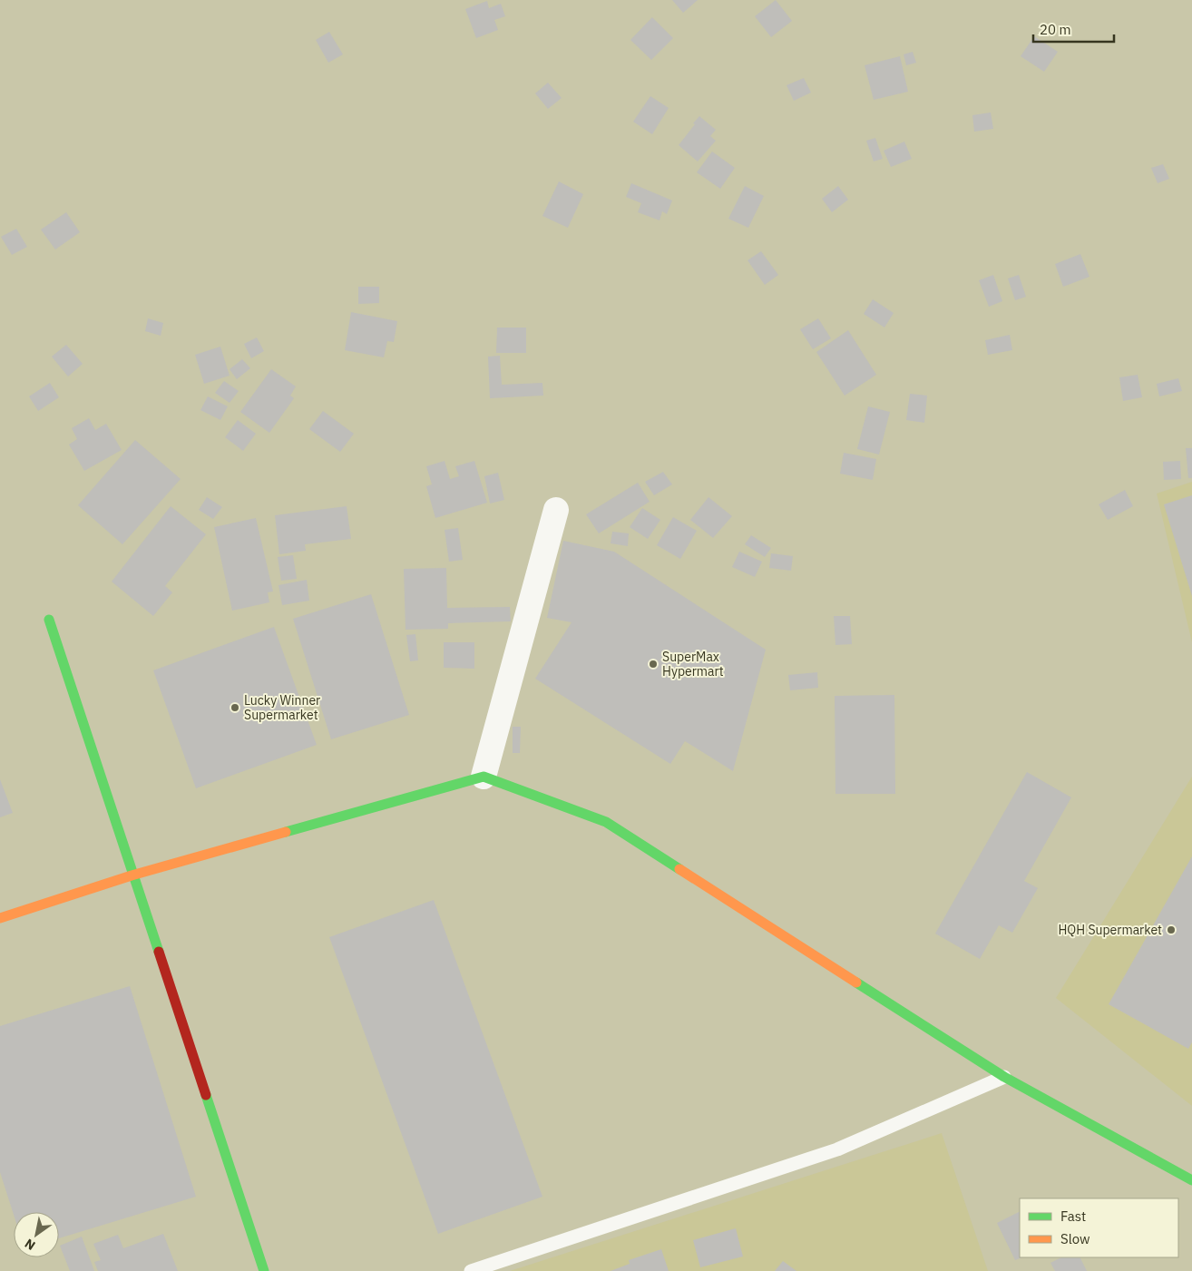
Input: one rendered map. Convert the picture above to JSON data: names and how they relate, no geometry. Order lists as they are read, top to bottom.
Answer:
{
  "places": ["SuperMax Hypermart", "Lucky Winner Supermarket", "HQH Supermarket"],
  "legend": ["Fast", "Slow"],
  "scale_bar": "20 m",
  "north": "bottom left"
}
